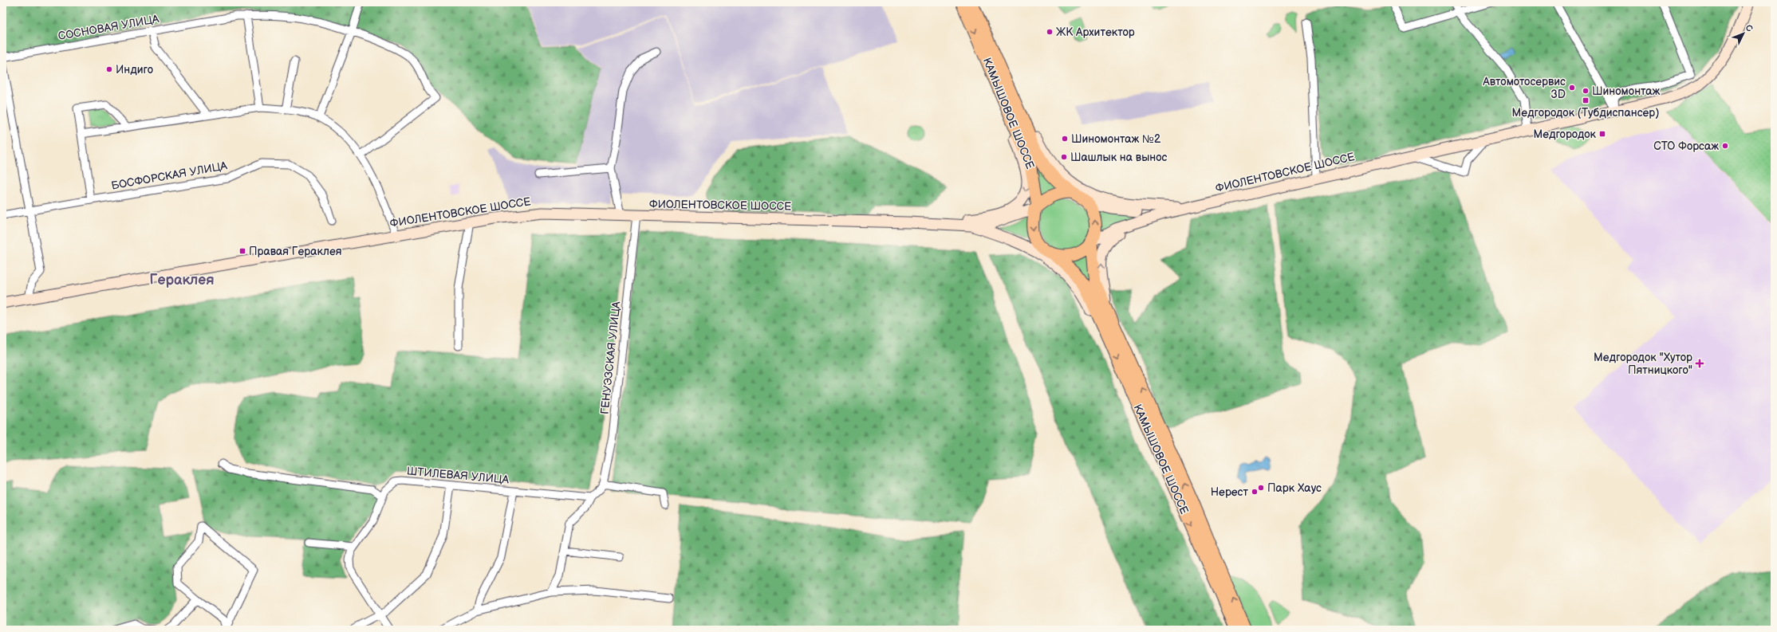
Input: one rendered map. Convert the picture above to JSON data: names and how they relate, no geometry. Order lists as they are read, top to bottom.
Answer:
{
  "streets": {
    "main road": ["КАМЫШОВОЕ ШОССЕ", "ФИОЛЕНТОВСКОЕ ШОССЕ"],
    "street": [
      "СОСНОВАЯ УЛИЦА",
      "БОСФОРСКАЯ УЛИЦА",
      "ГЕНУЭЗСКАЯ УЛИЦА",
      "ШТИЛЕВАЯ УЛИЦА"
    ]
  },
  "crossings": [
    ["КАМЫШОВОЕ ШОССЕ", "ФИОЛЕНТОВСКОЕ ШОССЕ"],
    ["ФИОЛЕНТОВСКОЕ ШОССЕ", "ГЕНУЭЗСКАЯ УЛИЦА"],
    ["ГЕНУЭЗСКАЯ УЛИЦА", "ШТИЛЕВАЯ УЛИЦА"]
  ],
  "districts": ["Гераклея"],
  "places": {
    "other": [
      "ЖК Архитектор",
      "Индиго",
      "Автомотосервис 3D",
      "Шиномонтаж",
      "Шиномонтаж №2",
      "СТО Форсаж",
      "Шашлык на вынос",
      "Парк Хаус",
      "Нерест"
    ],
    "transit": ["Медгородок (Тубдиспансер)", "Медгородок", "Правая Гераклея"],
    "health": ["Медгородок \"Хутор Пятницкого\""]
  },
  "north": "top right"
}
